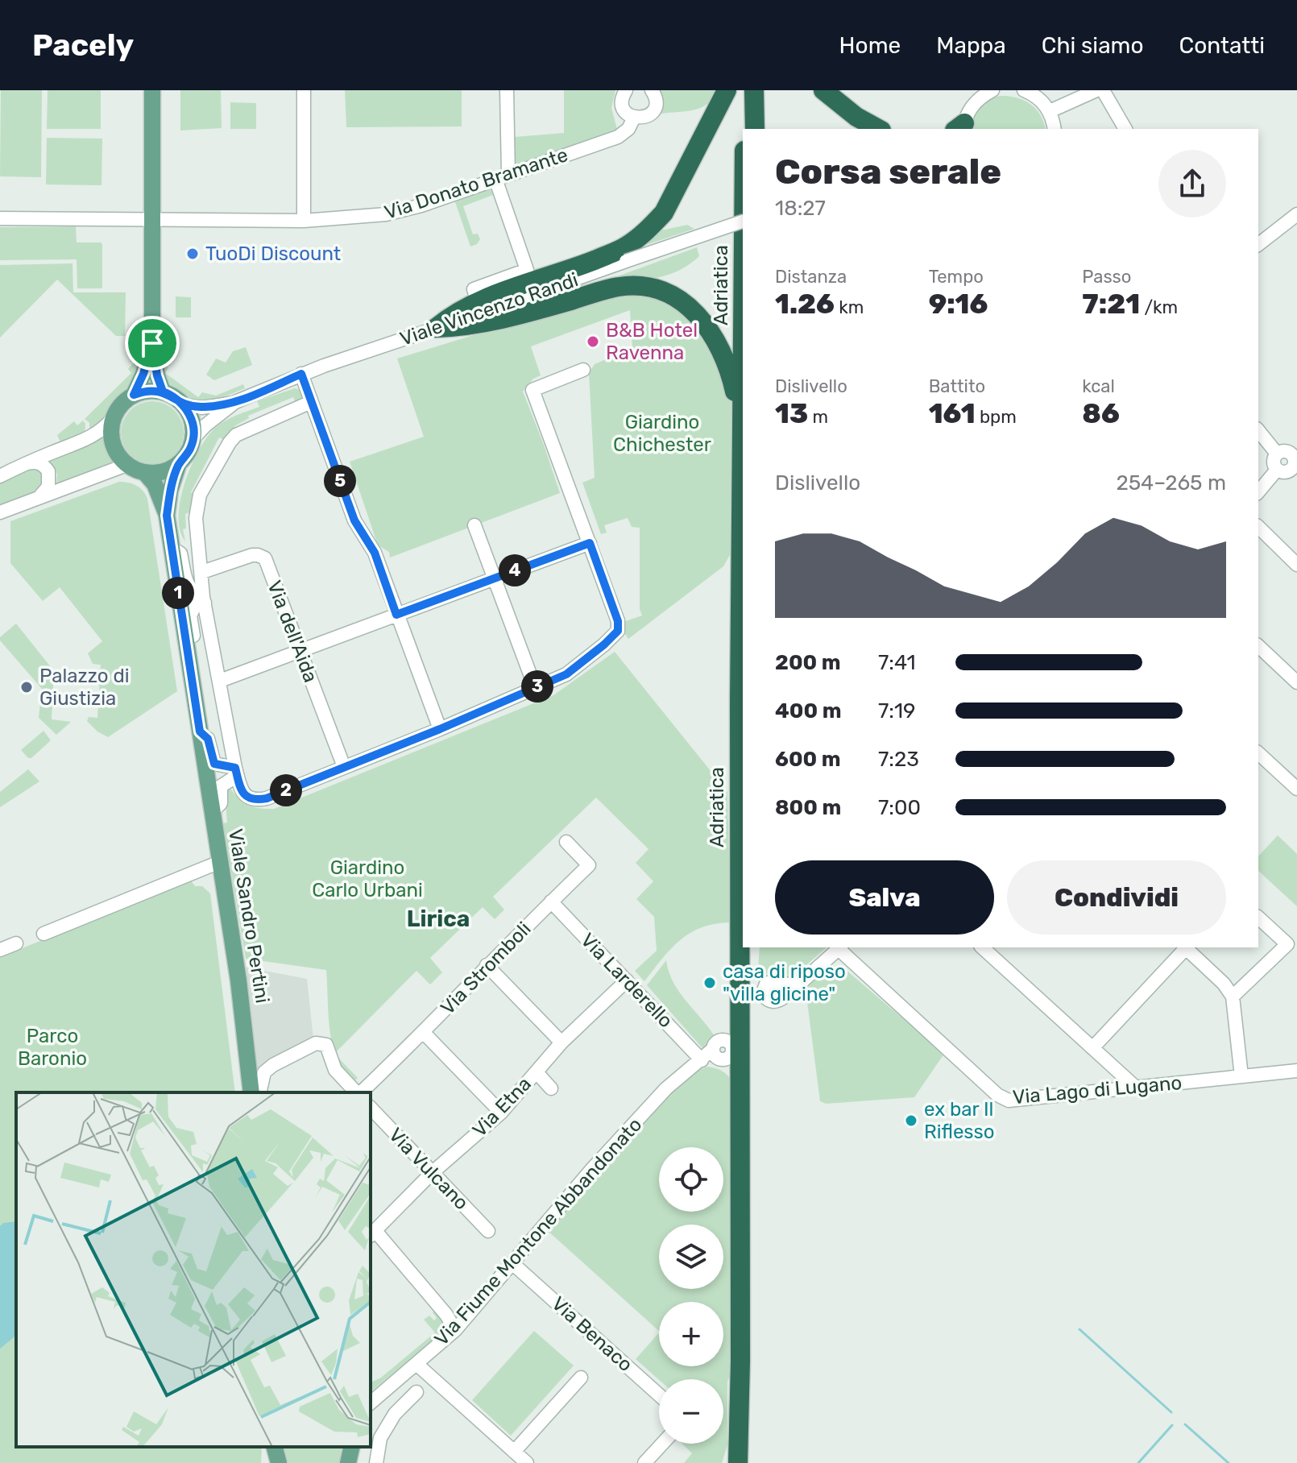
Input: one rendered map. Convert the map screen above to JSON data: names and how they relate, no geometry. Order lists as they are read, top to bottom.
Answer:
{
  "streets": {
    "highway": ["Adriatica"],
    "main road": ["Viale Sandro Pertini"],
    "street": [
      "Via Donato Bramante",
      "Viale Vincenzo Randi",
      "Via dell'Aida",
      "Via Stromboli",
      "Via Larderello",
      "Via Lago di Lugano",
      "Via Etna",
      "Via Vulcano",
      "Via Fiume Montone Abbandonato",
      "Via Benaco"
    ]
  },
  "crossings": [
    ["Viale Vincenzo Randi", "Viale Sandro Pertini"],
    ["Via Stromboli", "Via Larderello"],
    ["Via Larderello", "Via Etna"],
    ["Via Larderello", "Via Fiume Montone Abbandonato"],
    ["Via Etna", "Via Vulcano"],
    ["Via Etna", "Via Fiume Montone Abbandonato"],
    ["Via Fiume Montone Abbandonato", "Via Benaco"]
  ],
  "districts": ["Lirica"],
  "parks": ["Giardino Chichester", "Giardino Carlo Urbani", "Parco Baronio"],
  "places": [
    "TuoDi Discount",
    "B&B Hotel Ravenna",
    "Palazzo di Giustizia",
    "casa di riposo \"villa glicine\"",
    "ex bar Il Riflesso"
  ],
  "page": {
    "header": "Pacely",
    "nav": [
      "Home",
      "Mappa",
      "Chi siamo",
      "Contatti"
    ],
    "heading": ["Corsa serale", "18:27"],
    "stats": [
      ["Distanza", "1.26 km"],
      ["Tempo", "9:16"],
      ["Passo", "7:21 /km"],
      ["Dislivello", "13 m"],
      ["Battito", "161 bpm"],
      ["kcal", "86"]
    ],
    "chart": ["Dislivello", "254–265 m"],
    "pins": [
      "5",
      "4",
      "1",
      "3",
      "2"
    ],
    "list": [
      {
        "name": "200 m",
        "note": "7:41"
      },
      {
        "name": "400 m",
        "note": "7:19"
      },
      {
        "name": "600 m",
        "note": "7:23"
      },
      {
        "name": "800 m",
        "note": "7:00"
      }
    ],
    "buttons": ["Salva", "Condividi"],
    "map_buttons": ["+", "−"]
  }
}
